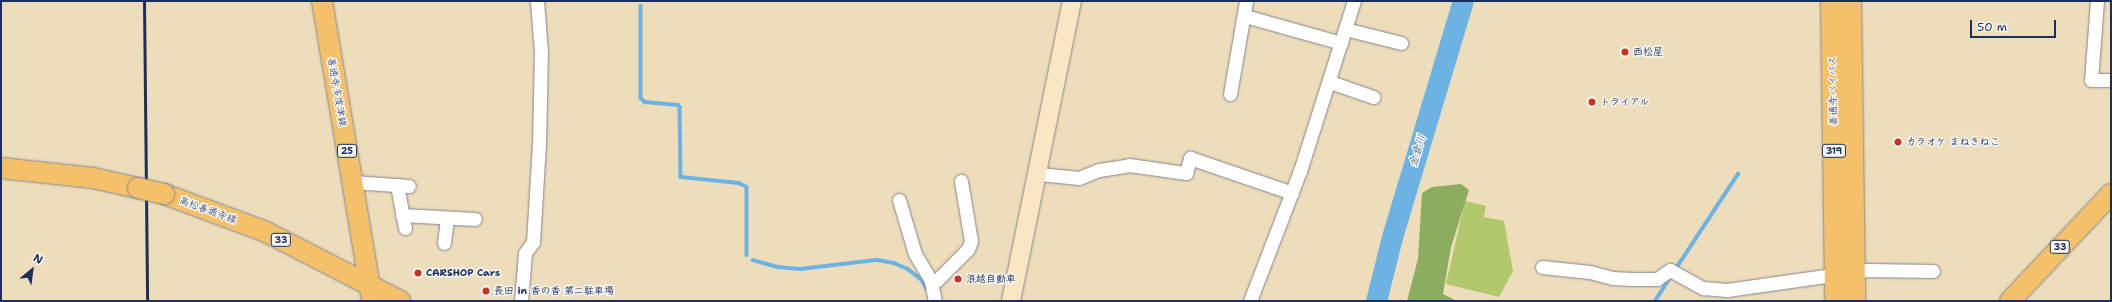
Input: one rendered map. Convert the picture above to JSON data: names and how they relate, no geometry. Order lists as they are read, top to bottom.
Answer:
{
  "streets": {
    "highway": ["善通寺バイパス", "319"],
    "main road": [
      "善通寺多度津線",
      "25",
      "高松善通寺線",
      "33"
    ]
  },
  "crossings": [
    ["善通寺多度津線", "高松善通寺線"]
  ],
  "water": ["金倉川"],
  "places": [
    "西松屋",
    "トライアル",
    "カラオケ まねきねこ",
    "CARSHOP Cars",
    "浪越自動車",
    "長田 in 香の香 第二駐車場"
  ],
  "scale_bar": "50 m",
  "north": "top right"
}
